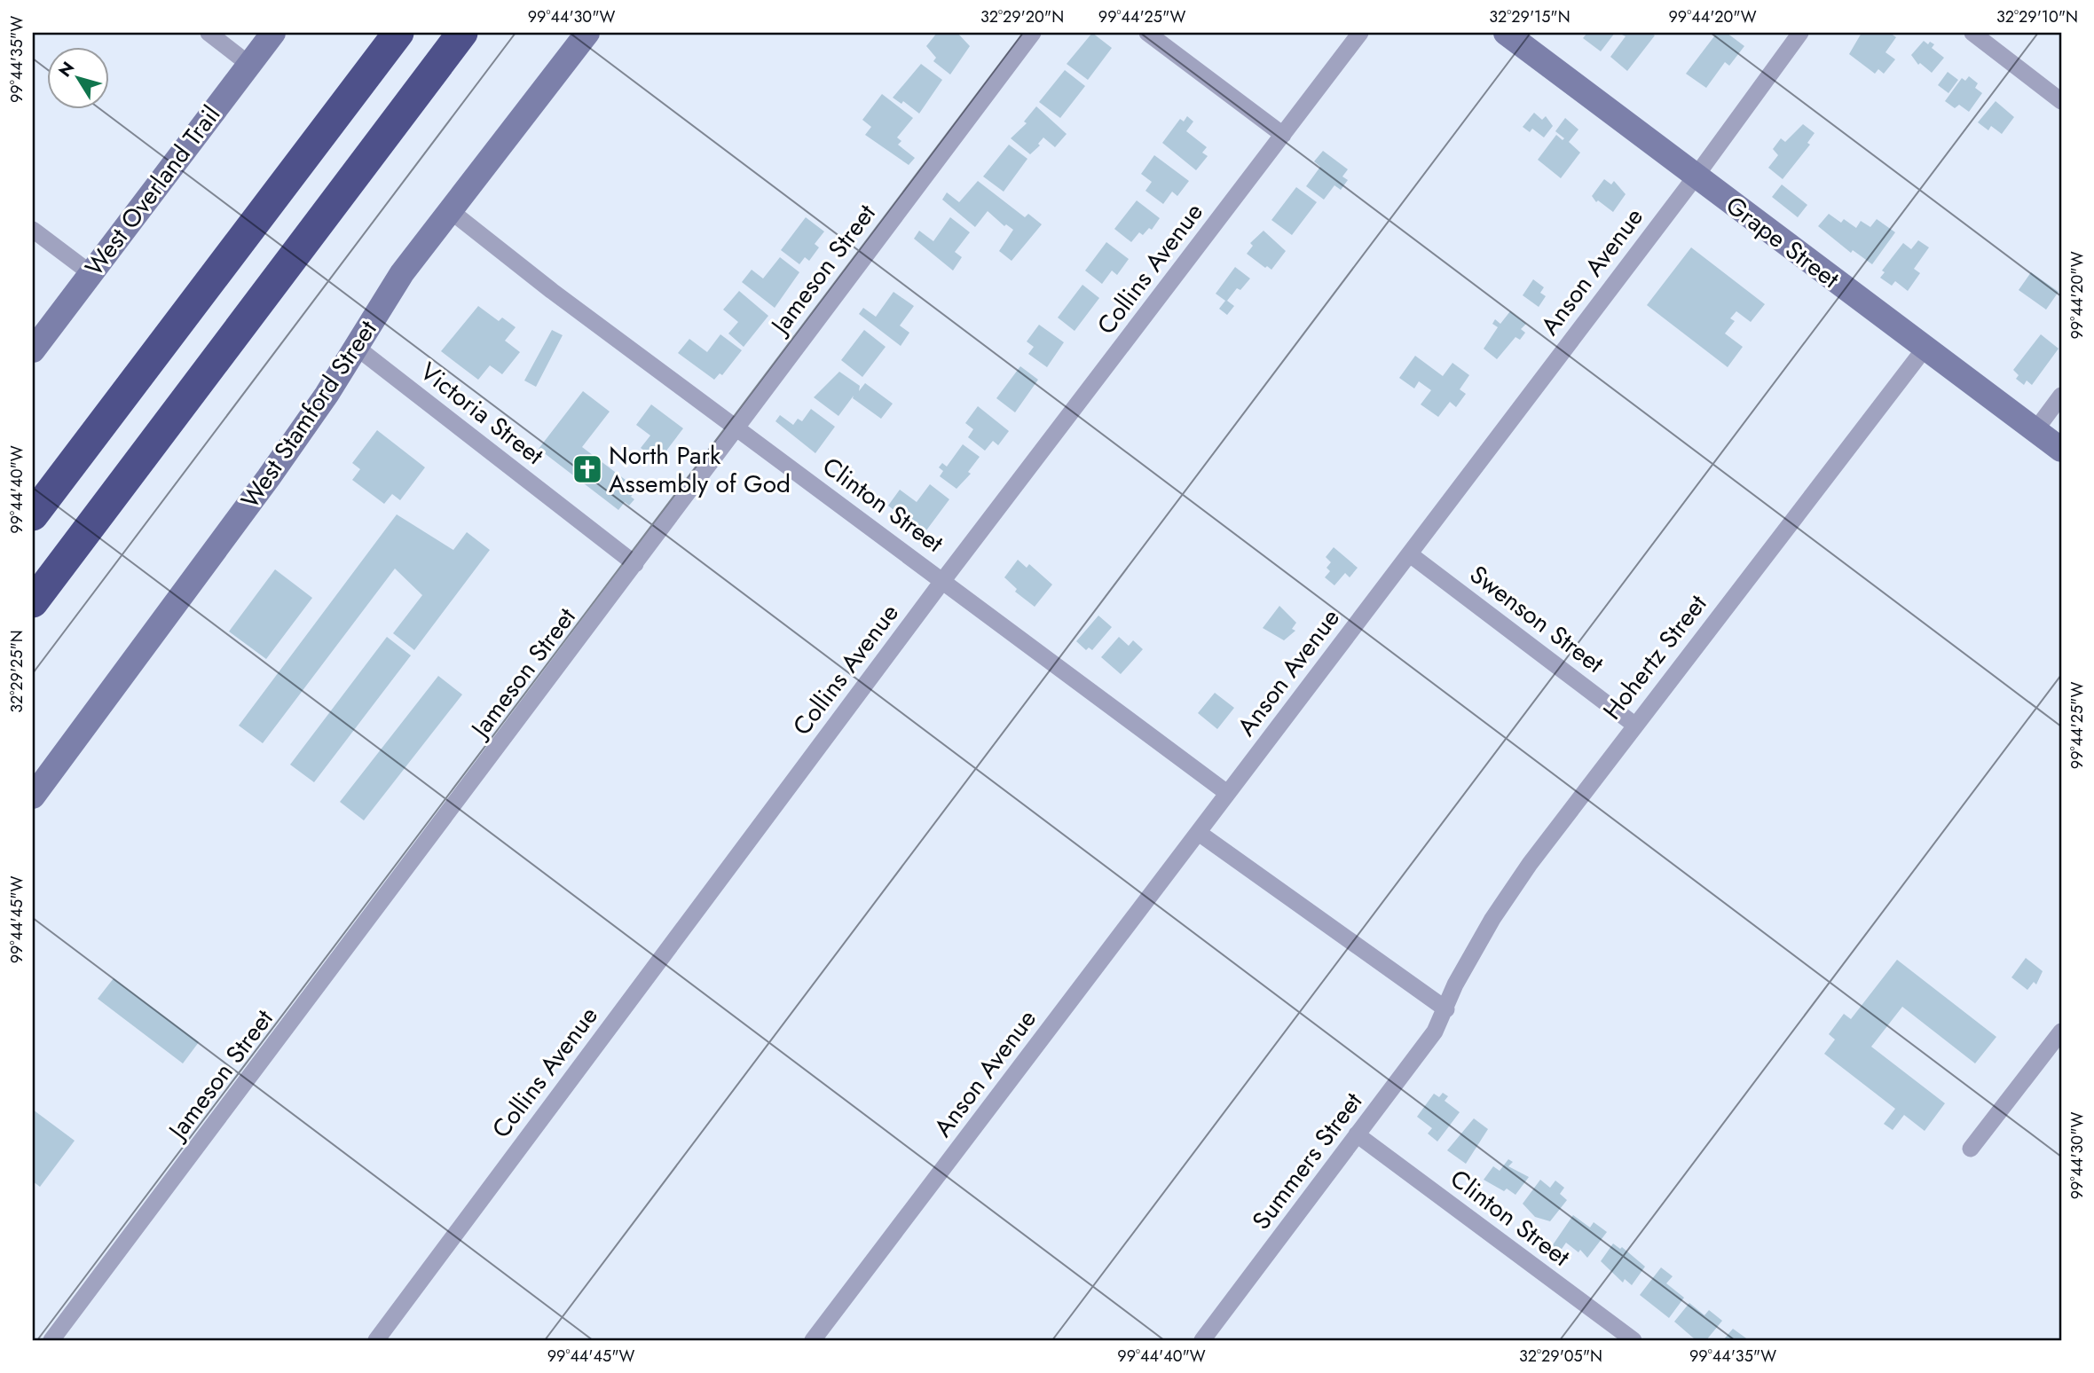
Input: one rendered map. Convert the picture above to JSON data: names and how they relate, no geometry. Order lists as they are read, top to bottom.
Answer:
{
  "streets": {
    "main road": ["West Overland Trail", "Grape Street", "West Stamford Street"],
    "street": [
      "Jameson Street",
      "Collins Avenue",
      "Anson Avenue",
      "Victoria Street",
      "Clinton Street",
      "Swenson Street",
      "Hohertz Street",
      "Summers Street"
    ]
  },
  "crossings": [
    ["Grape Street", "Anson Avenue"],
    ["Grape Street", "Hohertz Street"],
    ["Jameson Street", "Victoria Street"],
    ["Jameson Street", "Clinton Street"],
    ["Collins Avenue", "Clinton Street"],
    ["Anson Avenue", "Clinton Street"],
    ["Anson Avenue", "Swenson Street"],
    ["Victoria Street", "West Stamford Street"],
    ["West Stamford Street", "Clinton Street"],
    ["Clinton Street", "Summers Street"],
    ["Swenson Street", "Hohertz Street"],
    ["Hohertz Street", "Summers Street"]
  ],
  "places": {
    "church": ["North Park Assembly of God"]
  },
  "north": "top left",
  "coordinates": [
    "99°44'30\"W",
    "32°29'20\"N",
    "99°44'25\"W",
    "32°29'15\"N",
    "99°44'20\"W",
    "32°29'10\"N",
    "99°44'35\"W",
    "99°44'40\"W",
    "32°29'25\"N",
    "99°44'45\"W",
    "32°29'05\"N"
  ]
}
